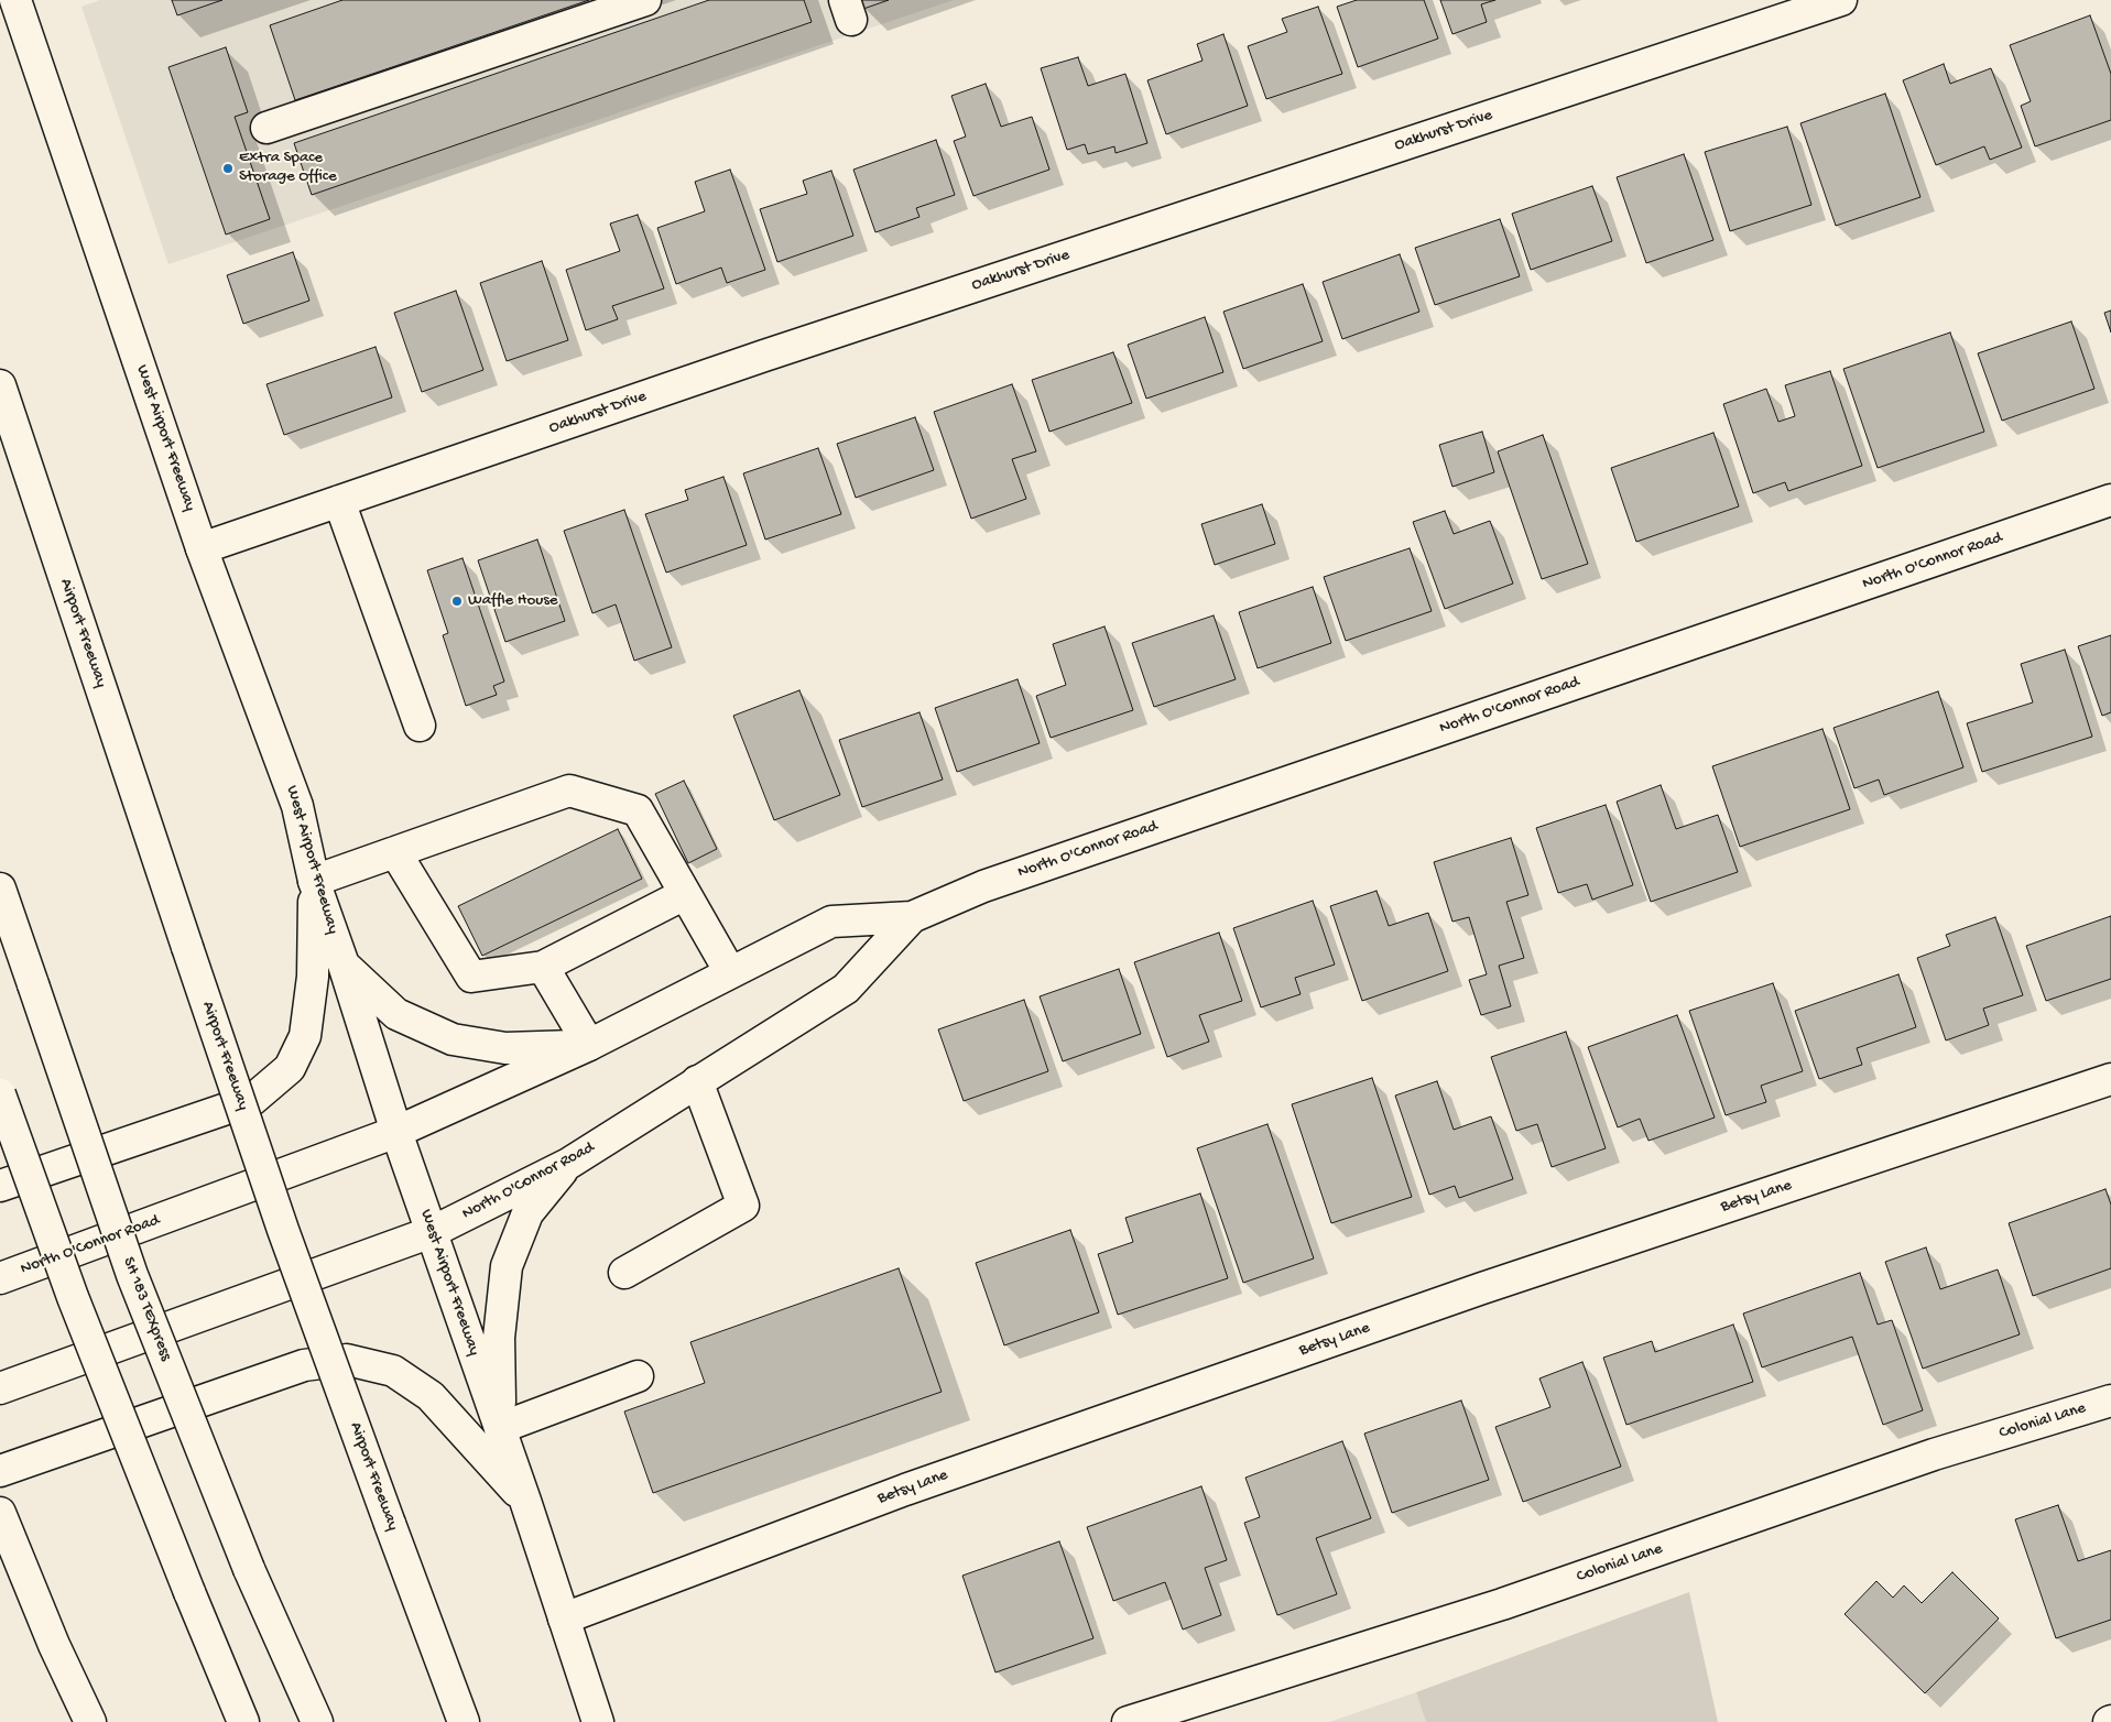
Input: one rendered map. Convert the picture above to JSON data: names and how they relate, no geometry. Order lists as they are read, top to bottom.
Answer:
{
  "streets": {
    "main road": [
      "Oakhurst Drive",
      "West Airport Freeway",
      "North O'Connor Road",
      "Airport Freeway",
      "Betsy Lane",
      "SH 183 TEXpress",
      "Colonial Lane"
    ]
  },
  "crossings": [
    ["Oakhurst Drive", "West Airport Freeway"],
    ["West Airport Freeway", "North O'Connor Road"],
    ["West Airport Freeway", "Betsy Lane"]
  ],
  "places": ["Extra Space Storage Office", "Waffle House"]
}
